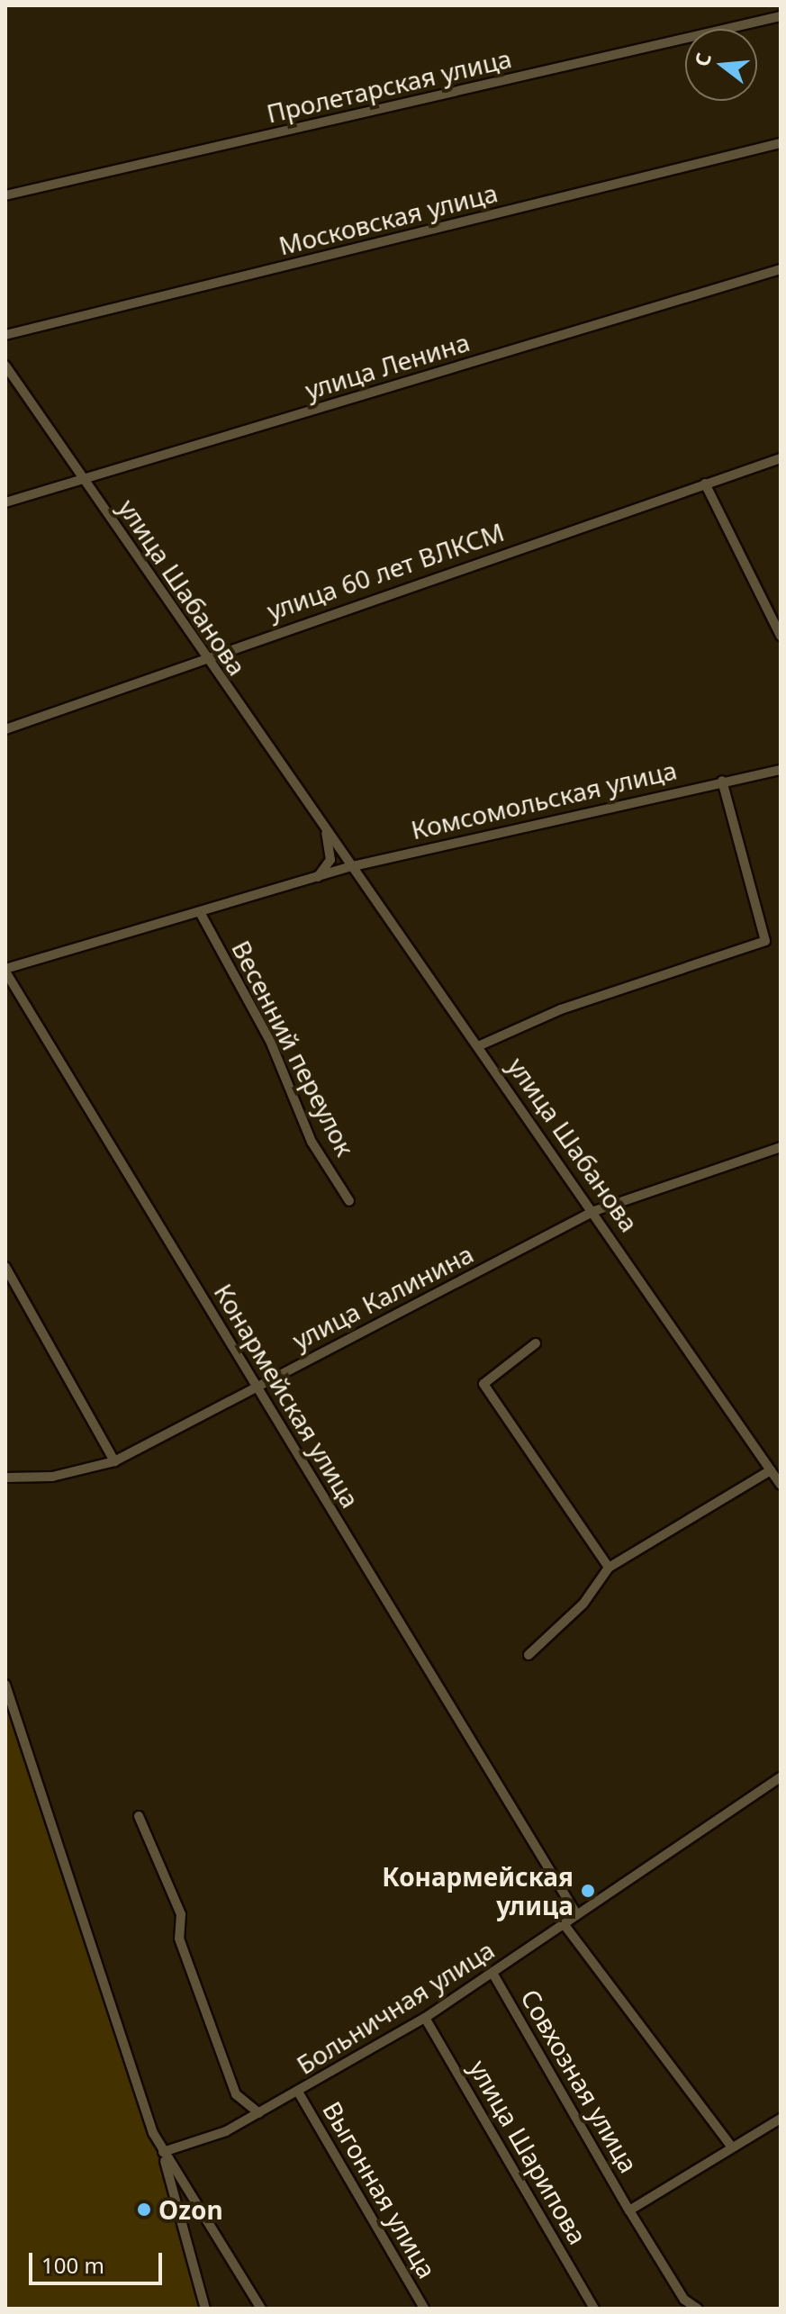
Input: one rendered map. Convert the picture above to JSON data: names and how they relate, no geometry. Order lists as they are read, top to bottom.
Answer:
{
  "streets": {
    "street": [
      "Пролетарская улица",
      "Московская улица",
      "улица Ленина",
      "улица 60 лет ВЛКСМ",
      "улица Шабанова",
      "Комсомольская улица",
      "Весенний переулок",
      "улица Калинина",
      "Конармейская улица",
      "Больничная улица",
      "Совхозная улица",
      "улица Шарипова",
      "Выгонная улица"
    ]
  },
  "crossings": [
    ["улица Ленина", "улица Шабанова"],
    ["улица 60 лет ВЛКСМ", "улица Шабанова"],
    ["улица Шабанова", "Комсомольская улица"],
    ["улица Шабанова", "улица Калинина"],
    ["Комсомольская улица", "Весенний переулок"],
    ["Комсомольская улица", "Конармейская улица"],
    ["улица Калинина", "Конармейская улица"],
    ["Конармейская улица", "Больничная улица"],
    ["Больничная улица", "Совхозная улица"],
    ["Больничная улица", "улица Шарипова"],
    ["Больничная улица", "Выгонная улица"]
  ],
  "places": ["Конармейская улица", "Ozon"],
  "scale_bar": "100 m",
  "north": "left"
}
